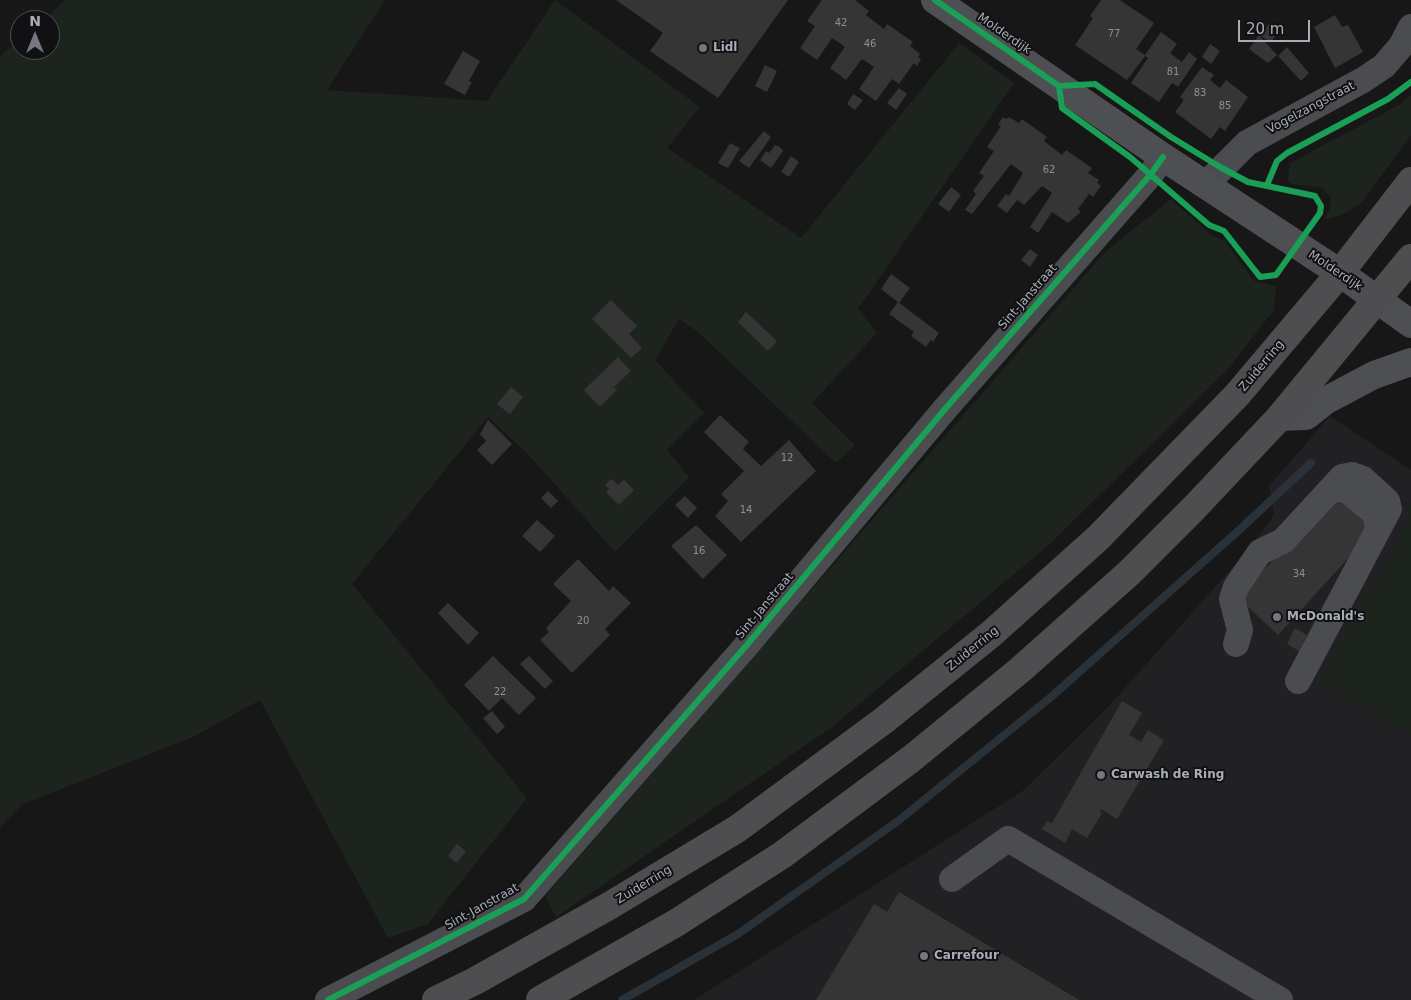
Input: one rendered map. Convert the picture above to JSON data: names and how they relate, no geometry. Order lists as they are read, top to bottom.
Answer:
{
  "streets": {
    "highway": ["Zuiderring"],
    "main road": ["Molderdijk"],
    "street": ["Vogelzangstraat", "Sint-Janstraat"]
  },
  "crossings": [
    ["Molderdijk", "Vogelzangstraat"],
    ["Molderdijk", "Sint-Janstraat"],
    ["Molderdijk", "Zuiderring"]
  ],
  "places": [
    "Lidl",
    "McDonald's",
    "Carwash de Ring",
    "Carrefour"
  ],
  "house_numbers": [
    "42",
    "77",
    "46",
    "81",
    "83",
    "85",
    "62",
    "12",
    "14",
    "16",
    "34",
    "20",
    "22"
  ],
  "scale_bar": "20 m",
  "north": "top"
}
